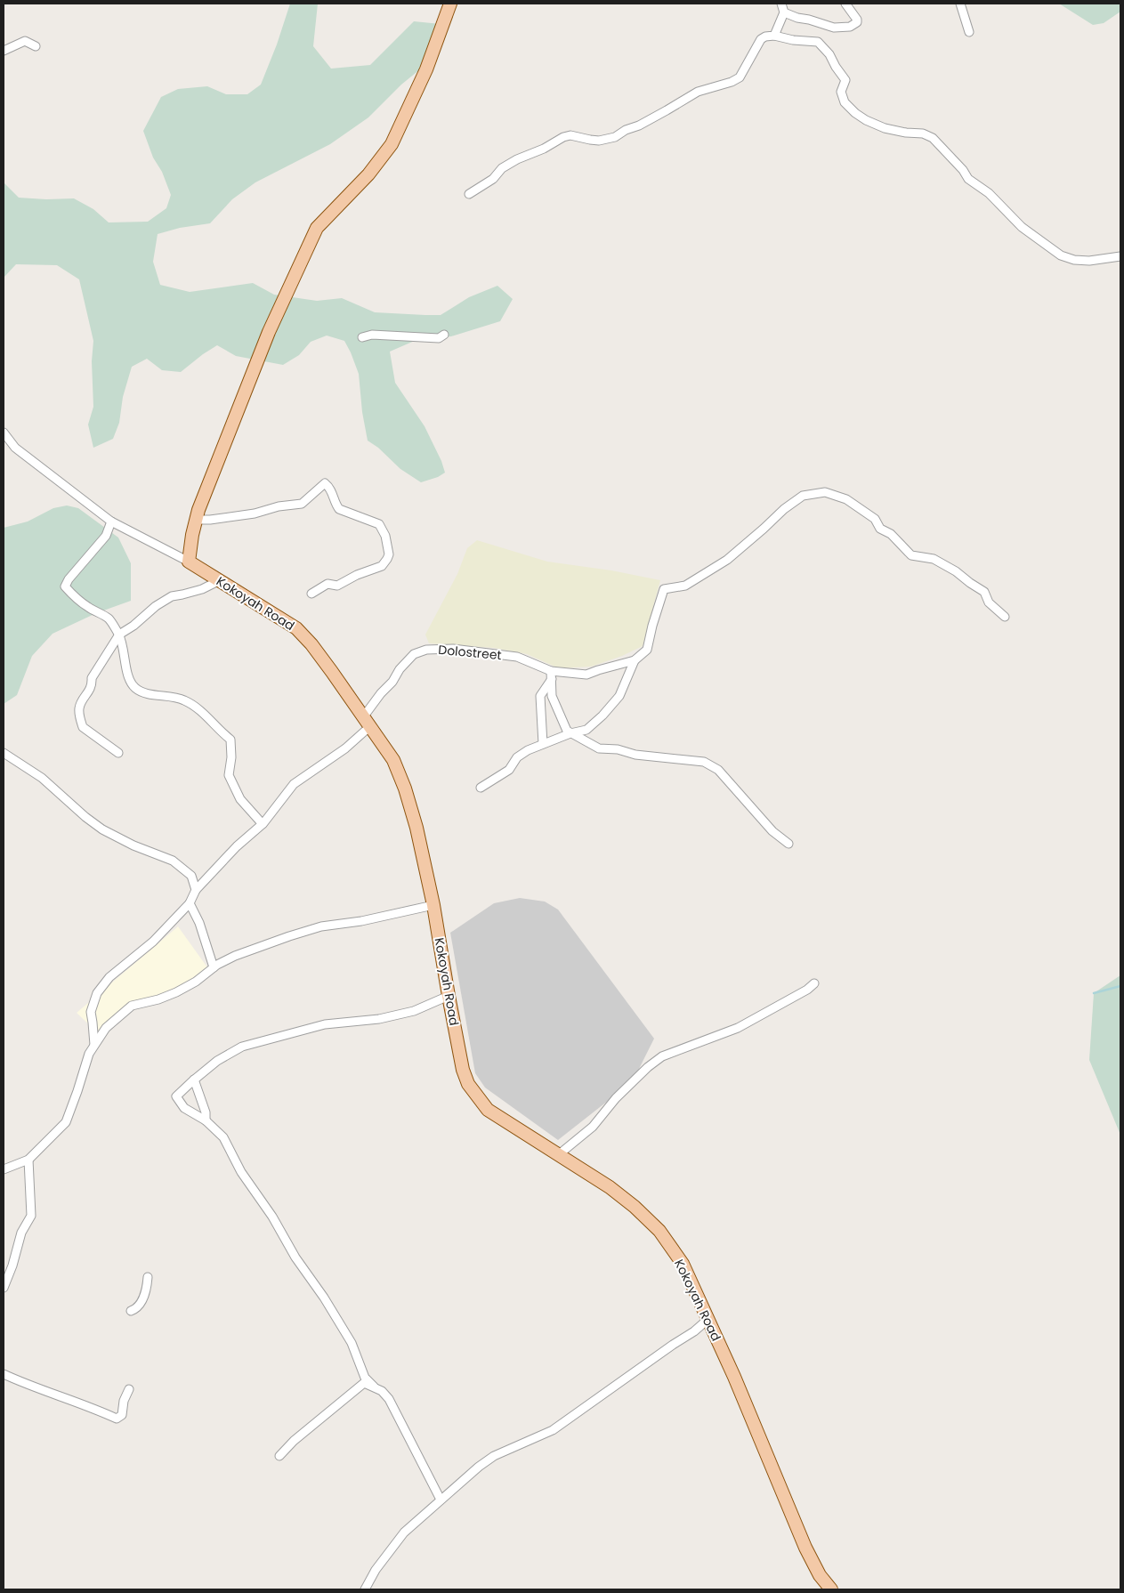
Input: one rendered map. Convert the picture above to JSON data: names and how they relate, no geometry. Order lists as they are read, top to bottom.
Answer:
{
  "streets": {
    "main road": ["Kokoyah Road"],
    "street": ["Dolostreet"]
  },
  "crossings": [
    ["Kokoyah Road", "Dolostreet"]
  ]
}
